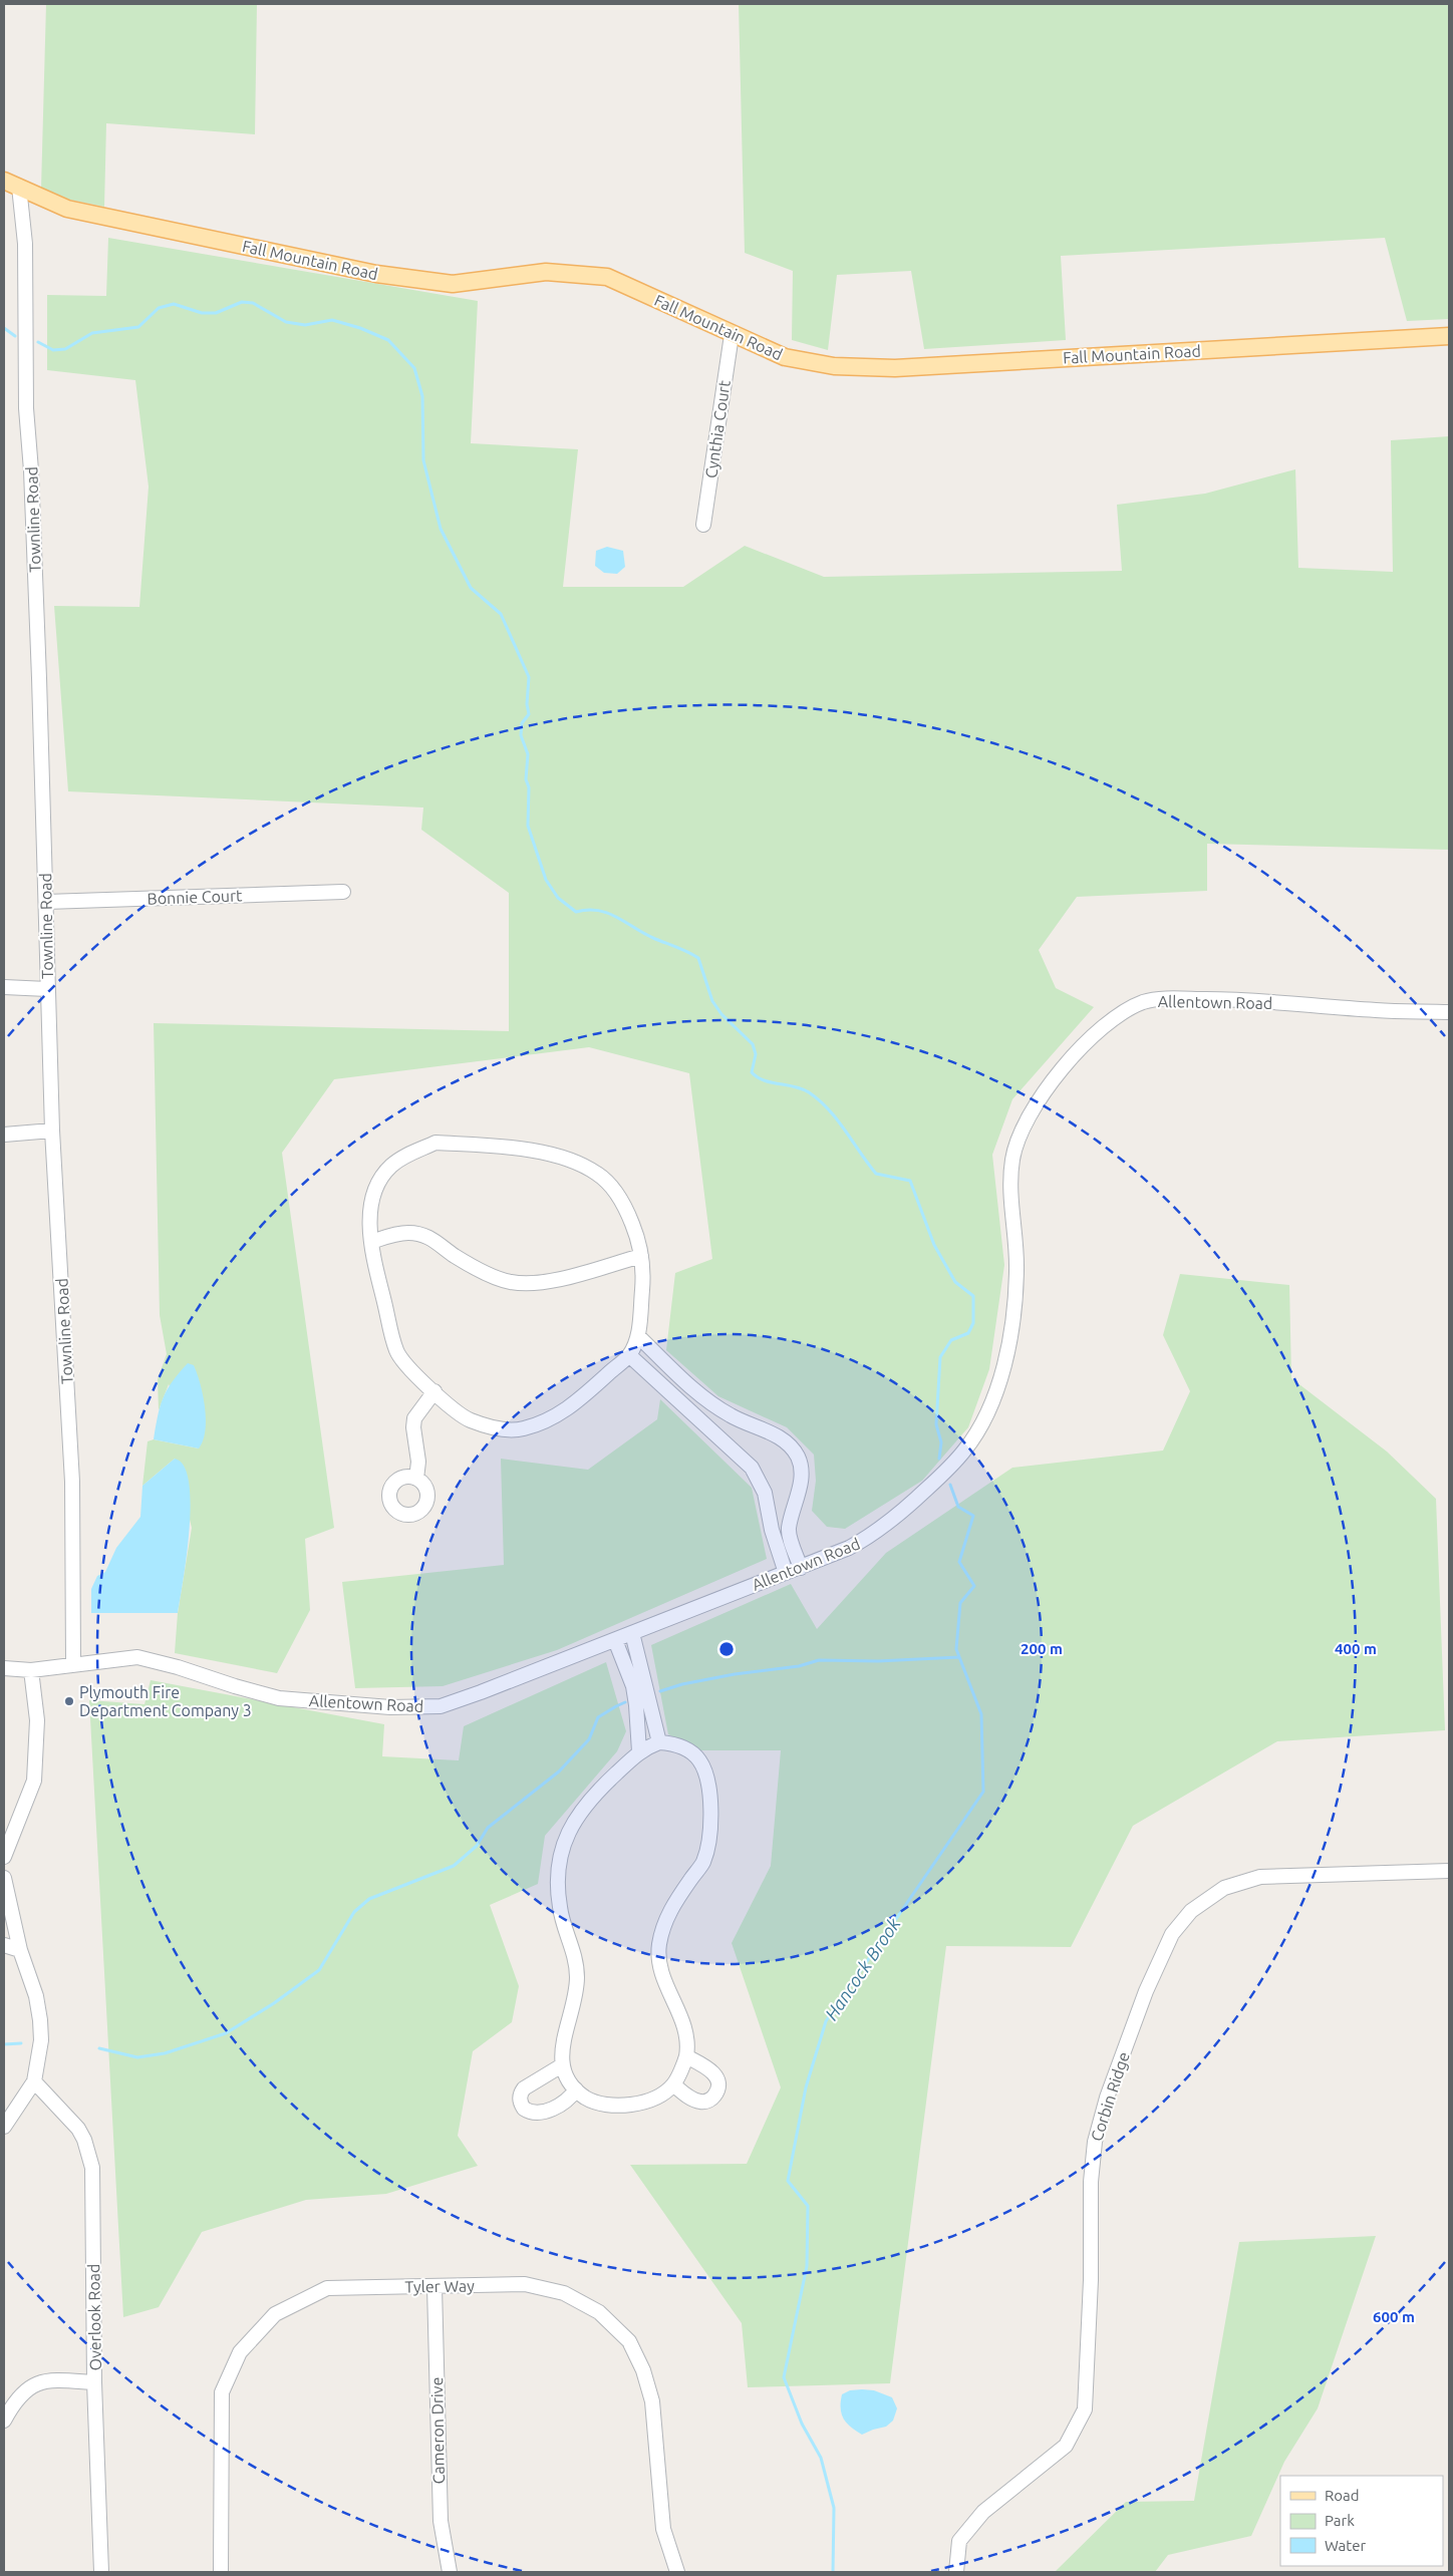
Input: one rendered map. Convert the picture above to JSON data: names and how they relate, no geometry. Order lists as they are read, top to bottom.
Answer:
{
  "streets": {
    "main road": ["Fall Mountain Road"],
    "street": [
      "Cynthia Court",
      "Townline Road",
      "Bonnie Court",
      "Allentown Road",
      "Corbin Ridge",
      "Tyler Way",
      "Overlook Road",
      "Cameron Drive"
    ]
  },
  "crossings": [
    ["Fall Mountain Road", "Cynthia Court"],
    ["Fall Mountain Road", "Townline Road"],
    ["Townline Road", "Bonnie Court"],
    ["Townline Road", "Allentown Road"],
    ["Tyler Way", "Cameron Drive"]
  ],
  "water": ["Hancock Brook"],
  "places": ["Plymouth Fire Department Company 3"],
  "legend": ["Road", "Park", "Water"],
  "rings": ["200 m", "400 m", "600 m"]
}
